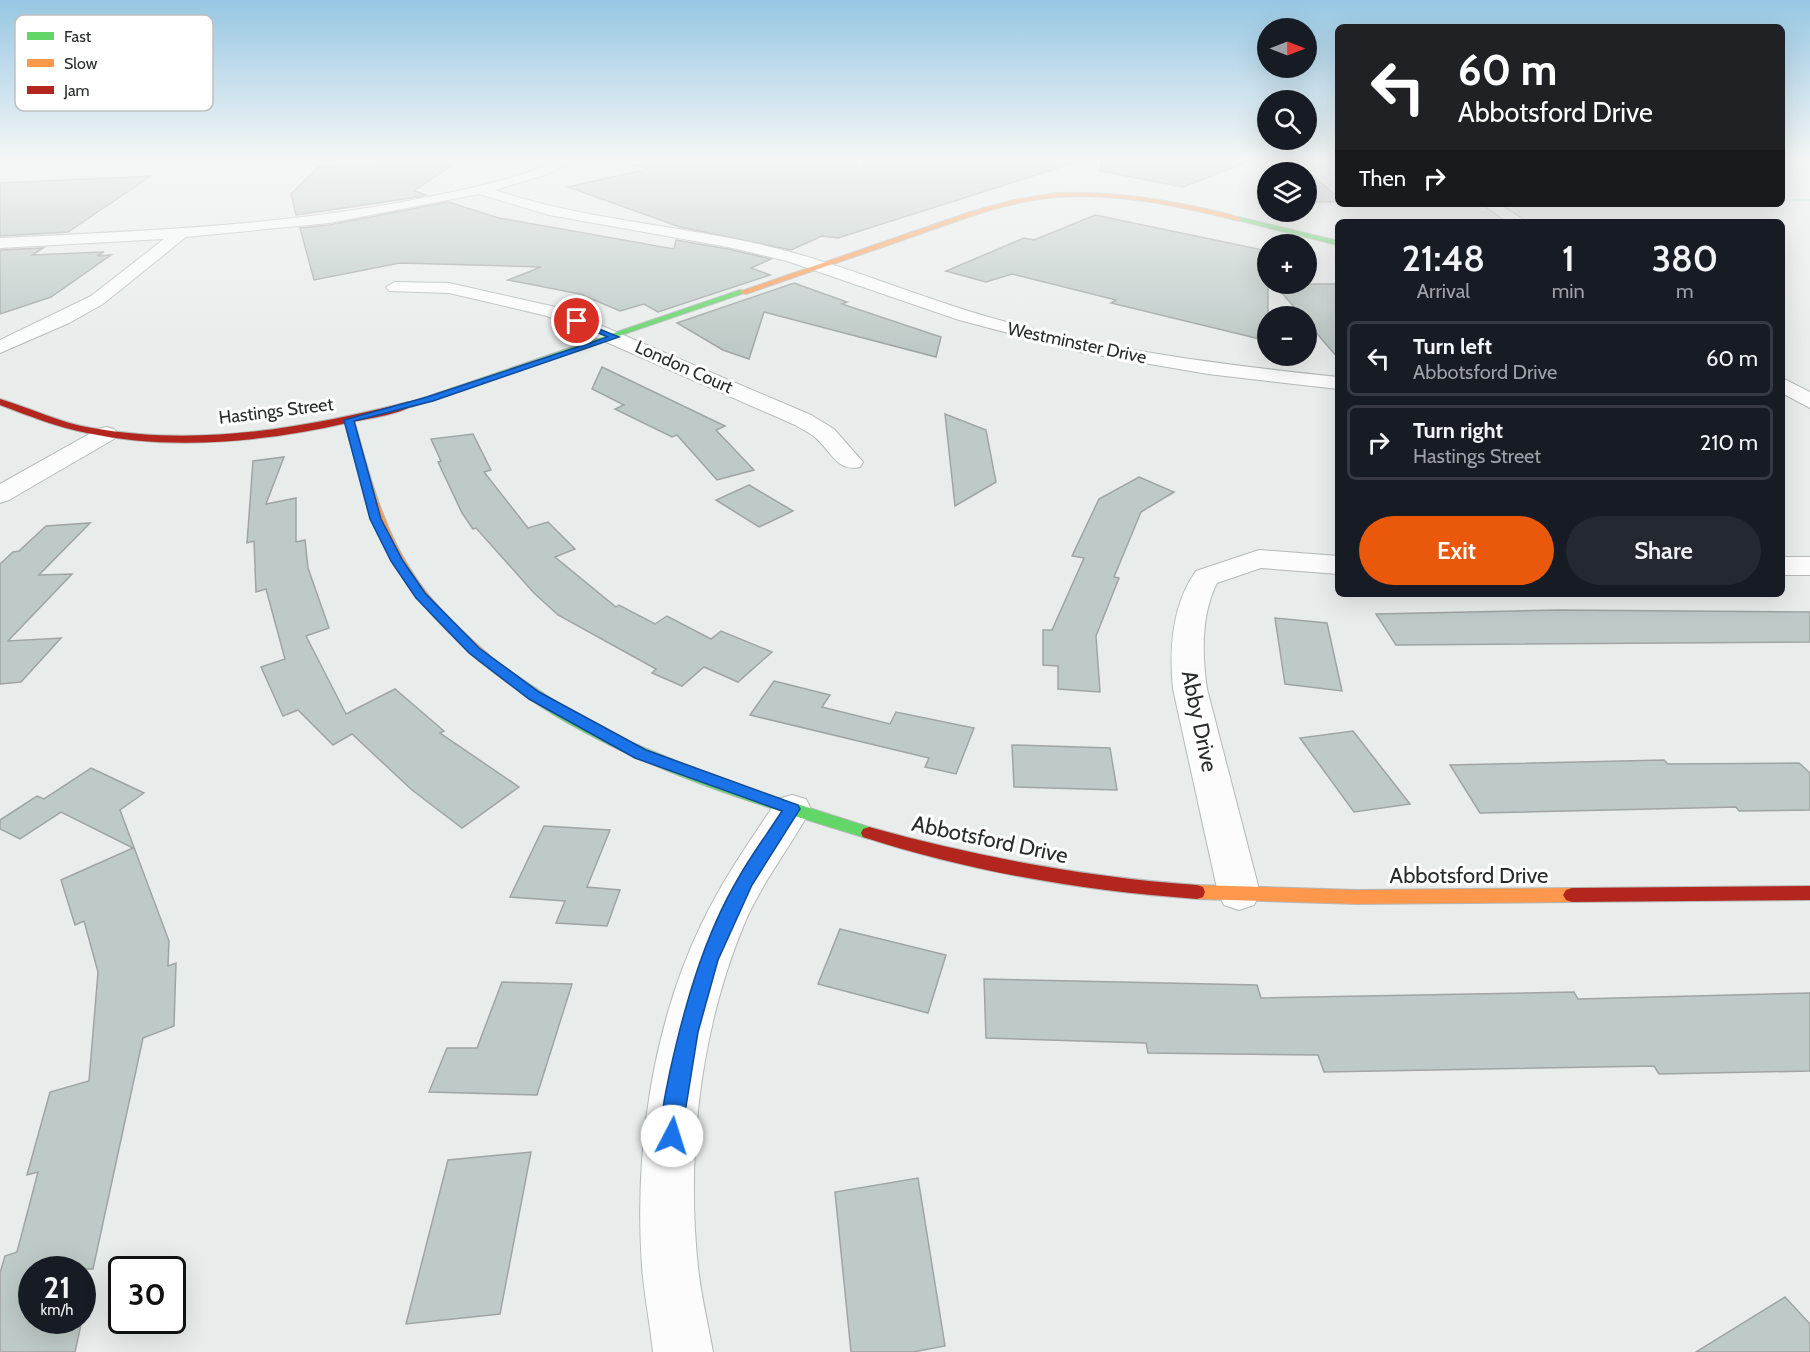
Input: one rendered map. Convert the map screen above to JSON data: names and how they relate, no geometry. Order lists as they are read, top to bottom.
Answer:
{
  "streets": {
    "street": [
      "Westminster Drive",
      "London Court",
      "Hastings Street",
      "Abby Drive",
      "Abbotsford Drive"
    ]
  },
  "crossings": [
    ["Westminster Drive", "Hastings Street"],
    ["London Court", "Hastings Street"],
    ["Hastings Street", "Abbotsford Drive"],
    ["Abby Drive", "Abbotsford Drive"]
  ],
  "legend": ["Fast", "Slow", "Jam"],
  "north": "right",
  "page": {
    "map_buttons": ["+", "−"],
    "turn": ["60 m", "Abbotsford Drive"],
    "then": "Then",
    "eta": [
      "21:48",
      "Arrival",
      "1",
      "min",
      "380",
      "m"
    ],
    "list": [
      {
        "name": "Turn left",
        "note": "Abbotsford Drive",
        "value": "60 m"
      },
      {
        "name": "Turn right",
        "note": "Hastings Street",
        "value": "210 m"
      }
    ],
    "buttons": ["Exit", "Share"],
    "speed": "21 km/h",
    "limit": "30"
  }
}
